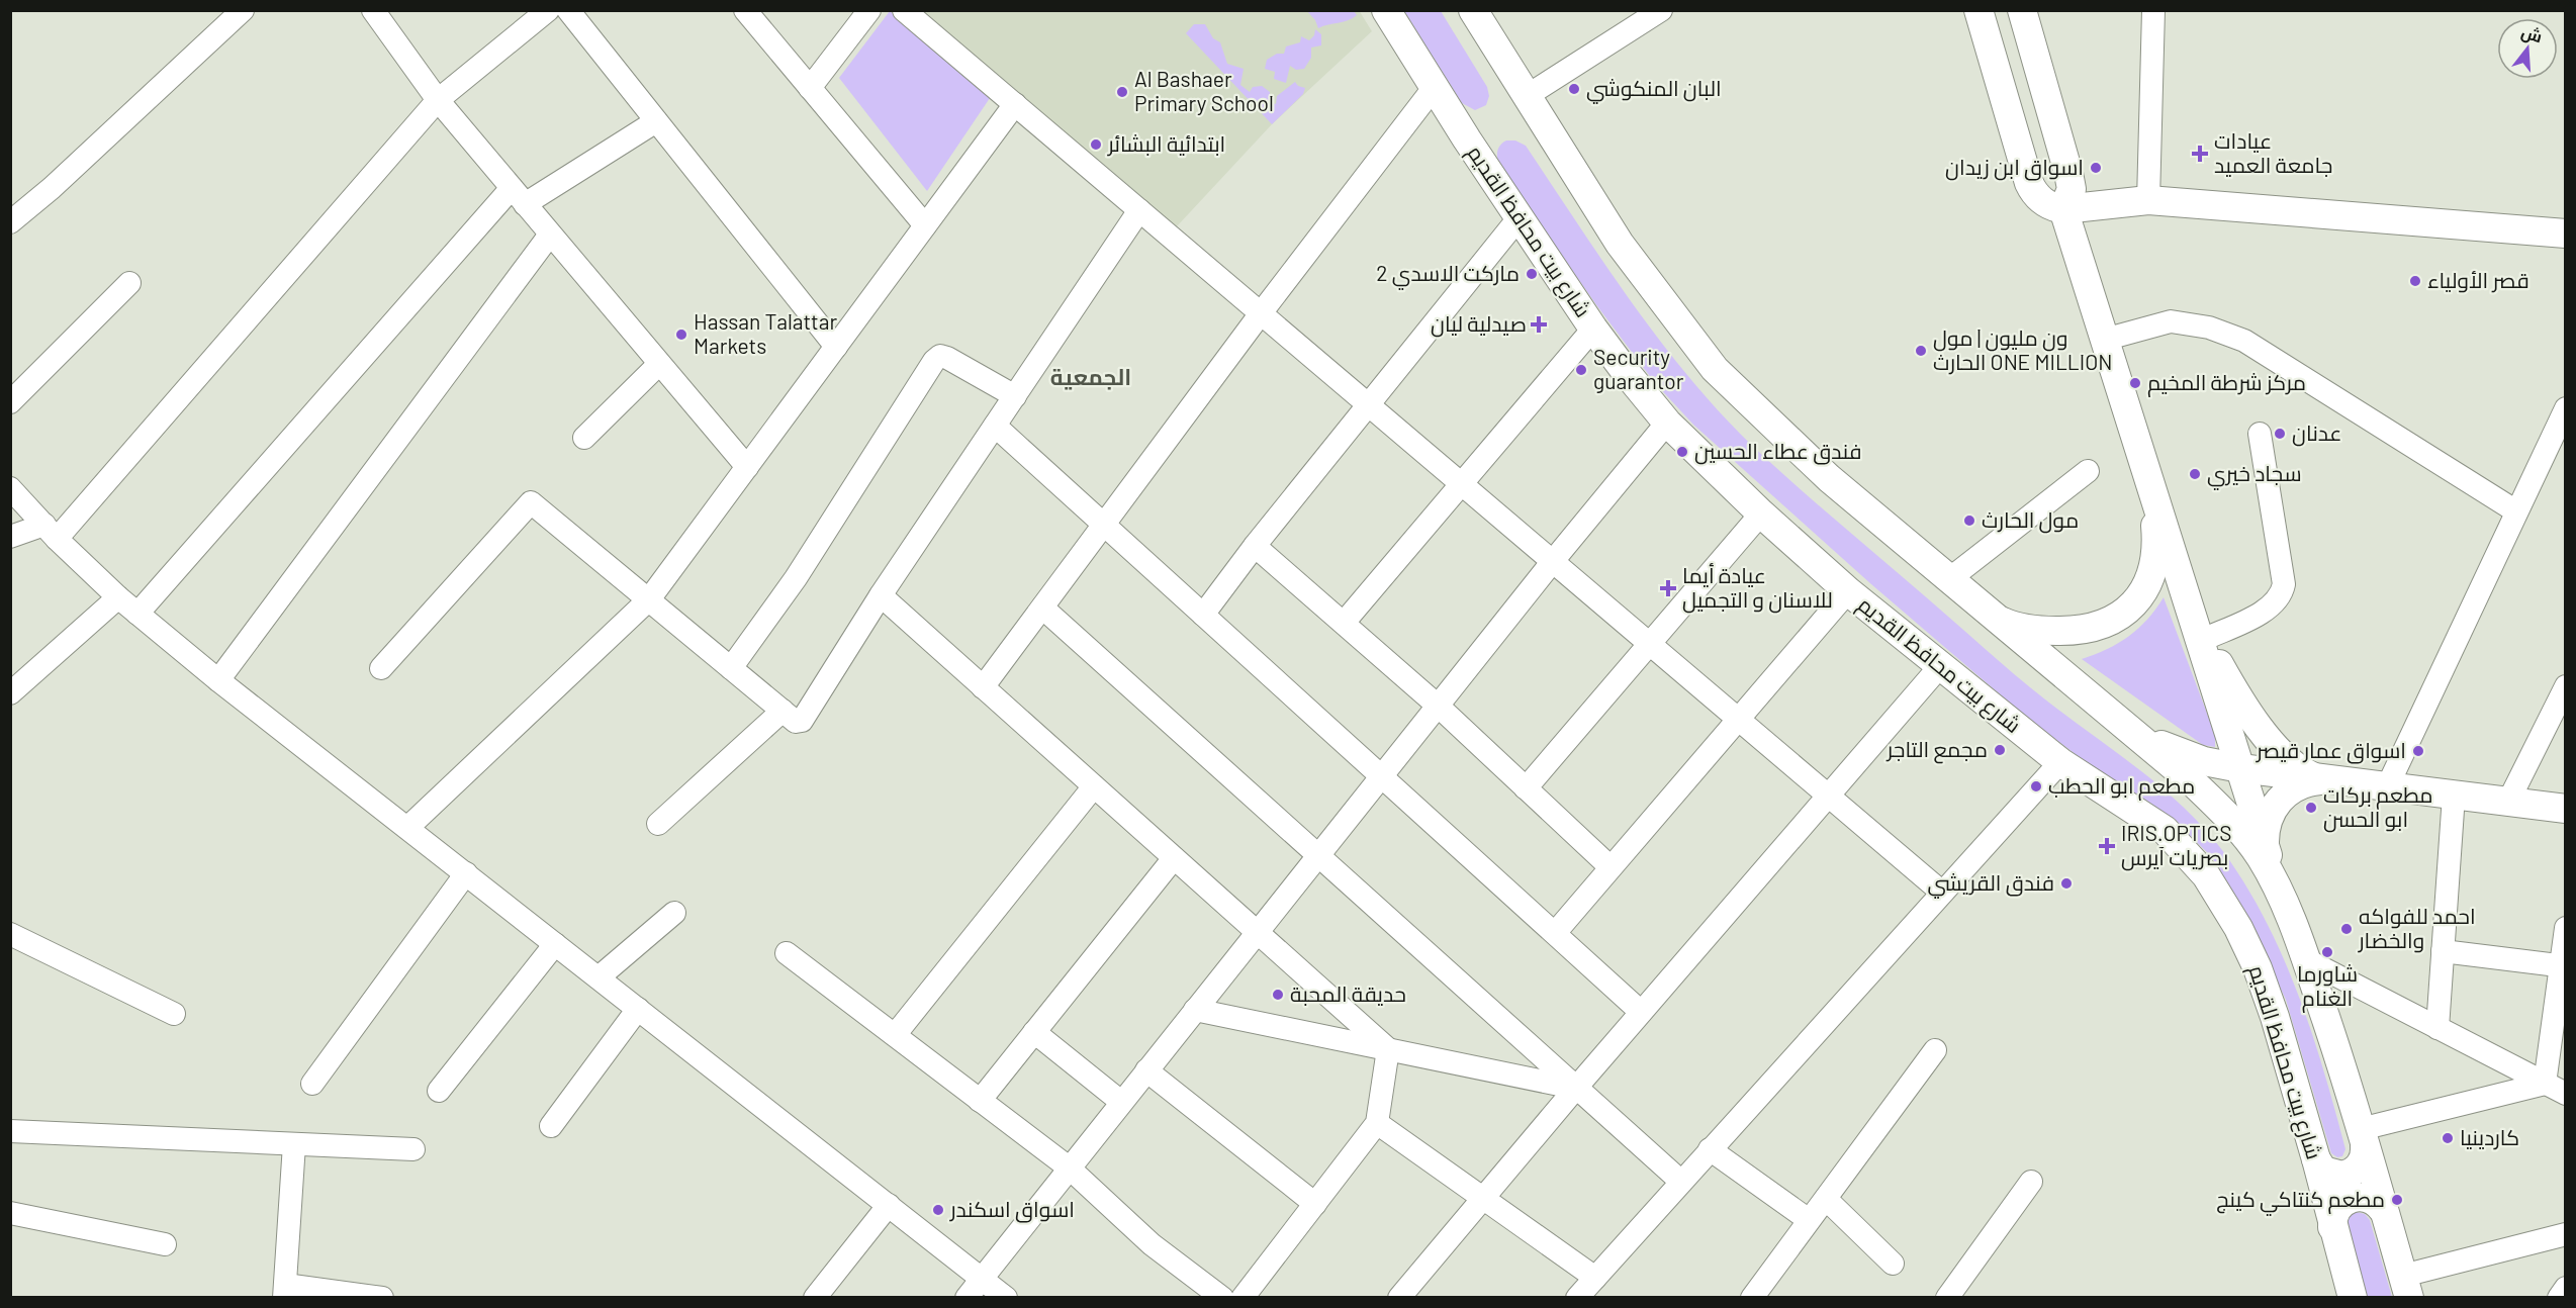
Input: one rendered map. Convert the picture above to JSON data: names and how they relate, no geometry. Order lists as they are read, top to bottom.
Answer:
{
  "streets": {
    "main road": ["شارع بيت محافظ القديم"]
  },
  "districts": ["الجمعية"],
  "places": {
    "other": [
      "البان المنكوشي",
      "Al Bashaer Primary School",
      "ابتدائية البشائر",
      "اسواق ابن زيدان",
      "ماركت الاسدي 2",
      "قصر الأولياء",
      "Hassan Talattar Markets",
      "ون مليون | مول الحارث ONE MILLION",
      "Security guarantor",
      "مركز شرطة المخيم",
      "عدنان",
      "فندق عطاء الحسين",
      "سجاد خيري",
      "مول الحارث",
      "مجمع التاجر",
      "اسواق عمار قيصر",
      "مطعم ابو الحطب",
      "مطعم بركات ابو الحسن",
      "فندق القريشي",
      "احمد للفواكه والخضار",
      "شاورما الغنام",
      "حديقة المحبة",
      "كاردينيا",
      "مطعم كنتاكي كينج",
      "اسواق اسكندر"
    ],
    "health": [
      "عيادات جامعة العميد",
      "صيدلية ليان",
      "عيادة أيما للاسنان و التجميل",
      "IRIS.OPTICS بصريات آيرس"
    ]
  },
  "north": "top"
}
